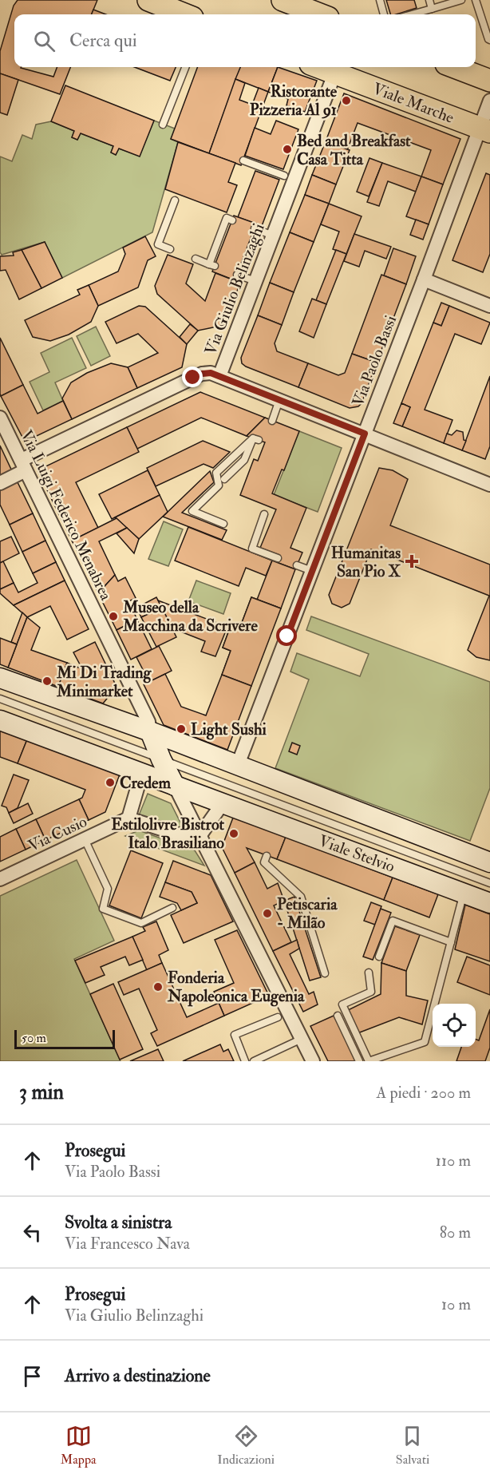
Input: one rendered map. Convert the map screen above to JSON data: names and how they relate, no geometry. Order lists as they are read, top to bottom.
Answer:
{
  "streets": {
    "main road": ["Viale Marche", "Viale Stelvio"],
    "street": [
      "Via Giulio Belinzaghi",
      "Via Paolo Bassi",
      "Via Luigi Federico Menabrea",
      "Via Cusio"
    ]
  },
  "crossings": [
    ["Viale Marche", "Via Giulio Belinzaghi"],
    ["Viale Marche", "Via Paolo Bassi"],
    ["Via Giulio Belinzaghi", "Via Luigi Federico Menabrea"]
  ],
  "places": {
    "other": [
      "Ristorante Pizzeria Al 91",
      "Bed and Breakfast Casa Titta",
      "Museo della Macchina da Scrivere",
      "Mi Di Trading Minimarket",
      "Light Sushi",
      "Credem",
      "Estilolivre Bistrot Italo Brasiliano",
      "Petiscaria - Milão",
      "Fonderia Napoleonica Eugenia"
    ],
    "health": ["Humanitas San Pio X"]
  },
  "scale_bar": "50 m",
  "page": {
    "search": "Cerca qui",
    "scale": "50 m",
    "heading": ["3 min", "A piedi · 200 m"],
    "list": [
      ["Prosegui", "Via Paolo Bassi", "110 m"],
      ["Svolta a sinistra", "Via Francesco Nava", "80 m"],
      ["Prosegui", "Via Giulio Belinzaghi", "10 m"],
      "Arrivo a destinazione"
    ],
    "nav": ["Mappa", "Indicazioni", "Salvati"]
  }
}
